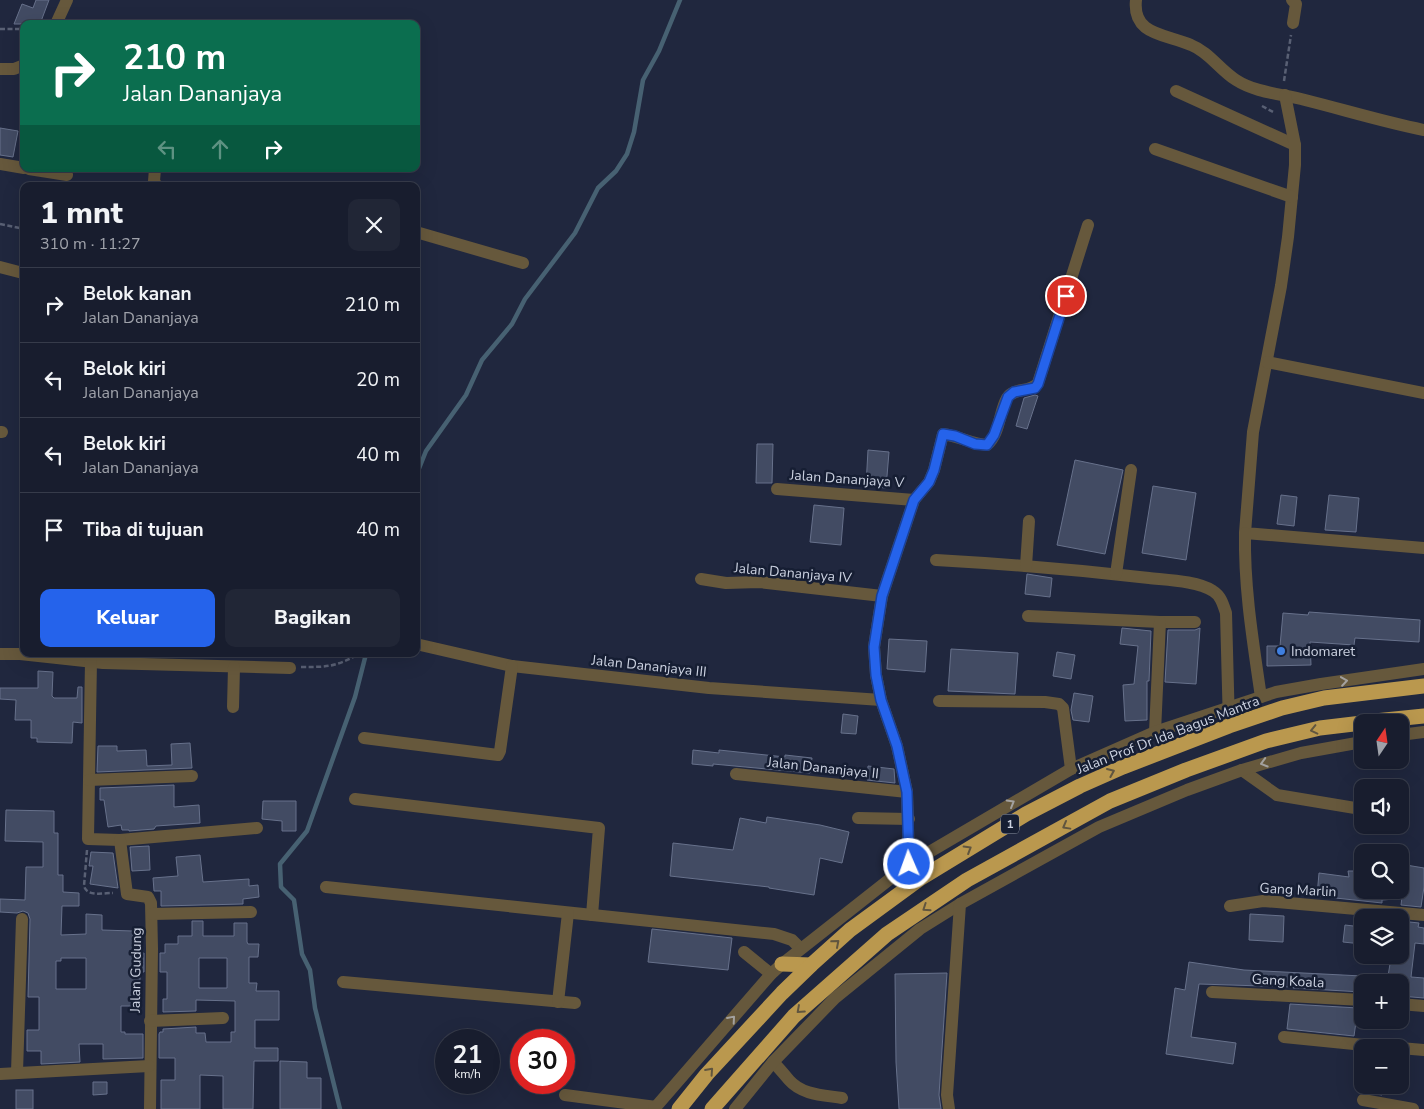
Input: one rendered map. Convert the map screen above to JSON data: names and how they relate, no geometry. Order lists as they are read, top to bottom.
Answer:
{
  "streets": {
    "highway": ["Jalan Prof Dr Ida Bagus Mantra", "1"],
    "street": [
      "Jalan Dananjaya V",
      "Jalan Dananjaya IV",
      "Jalan Dananjaya III",
      "Jalan Dananjaya II",
      "Gang Marlin",
      "Jalan Gudung",
      "Gang Koala"
    ]
  },
  "places": ["Indomaret"],
  "north": "top",
  "page": {
    "turn": ["210 m", "Jalan Dananjaya"],
    "heading": ["1 mnt", "310 m · 11:27"],
    "list": [
      {
        "name": "Belok kanan",
        "note": "Jalan Dananjaya",
        "value": "210 m"
      },
      {
        "name": "Belok kiri",
        "note": "Jalan Dananjaya",
        "value": "20 m"
      },
      {
        "name": "Belok kiri",
        "note": "Jalan Dananjaya",
        "value": "40 m"
      },
      {
        "name": "Tiba di tujuan",
        "value": "40 m"
      }
    ],
    "buttons": ["Keluar", "Bagikan"],
    "map_buttons": ["+", "−"],
    "speed": "21 km/h",
    "limit": "30"
  }
}
